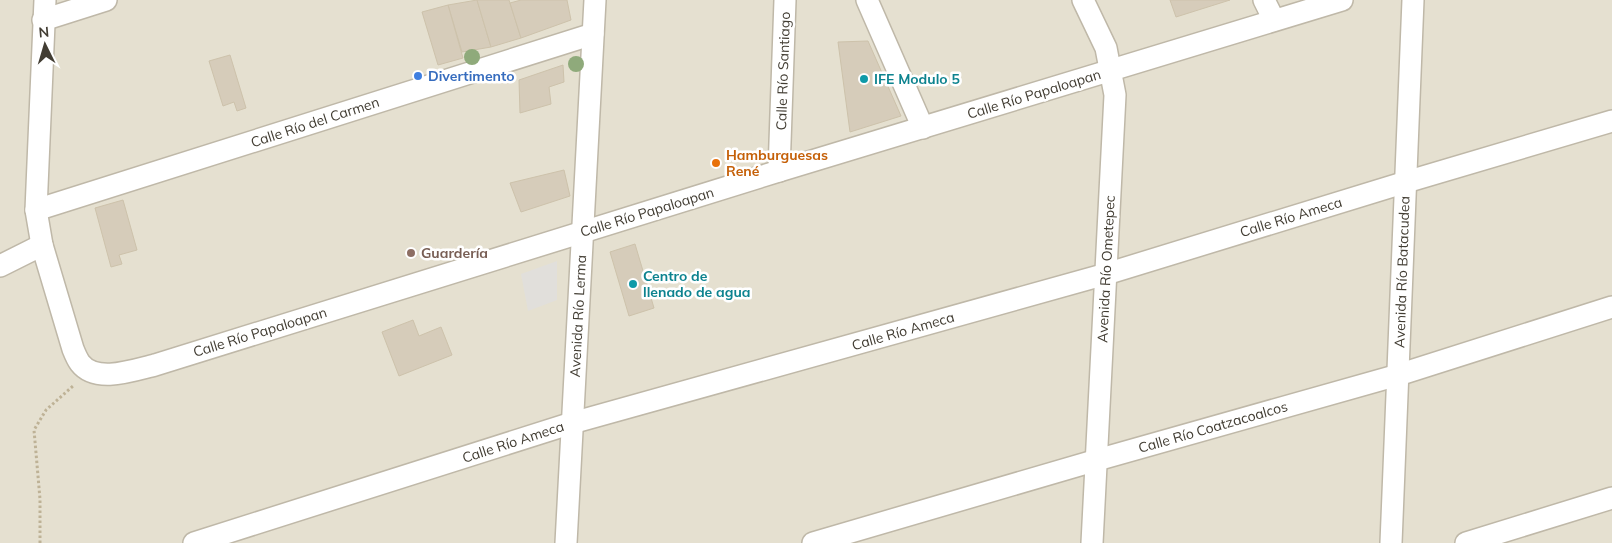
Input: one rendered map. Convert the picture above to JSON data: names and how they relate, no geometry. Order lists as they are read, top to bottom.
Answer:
{
  "streets": {
    "street": [
      "Calle Río Santiago",
      "Calle Río Papaloapan",
      "Calle Río del Carmen",
      "Calle Río Ameca",
      "Avenida Río Ometepec",
      "Avenida Río Batacudea",
      "Avenida Río Lerma",
      "Calle Río Coatzacoalcos"
    ]
  },
  "crossings": [
    ["Calle Río Santiago", "Calle Río Papaloapan"],
    ["Calle Río Papaloapan", "Avenida Río Ometepec"],
    ["Calle Río Papaloapan", "Avenida Río Lerma"],
    ["Calle Río del Carmen", "Avenida Río Lerma"],
    ["Calle Río Ameca", "Avenida Río Ometepec"],
    ["Calle Río Ameca", "Avenida Río Batacudea"],
    ["Calle Río Ameca", "Avenida Río Lerma"],
    ["Avenida Río Ometepec", "Calle Río Coatzacoalcos"],
    ["Avenida Río Batacudea", "Calle Río Coatzacoalcos"]
  ],
  "places": [
    "Divertimento",
    "IFE Modulo 5",
    "Hamburguesas René",
    "Guardería",
    "Centro de llenado de agua"
  ],
  "north": "top"
}
